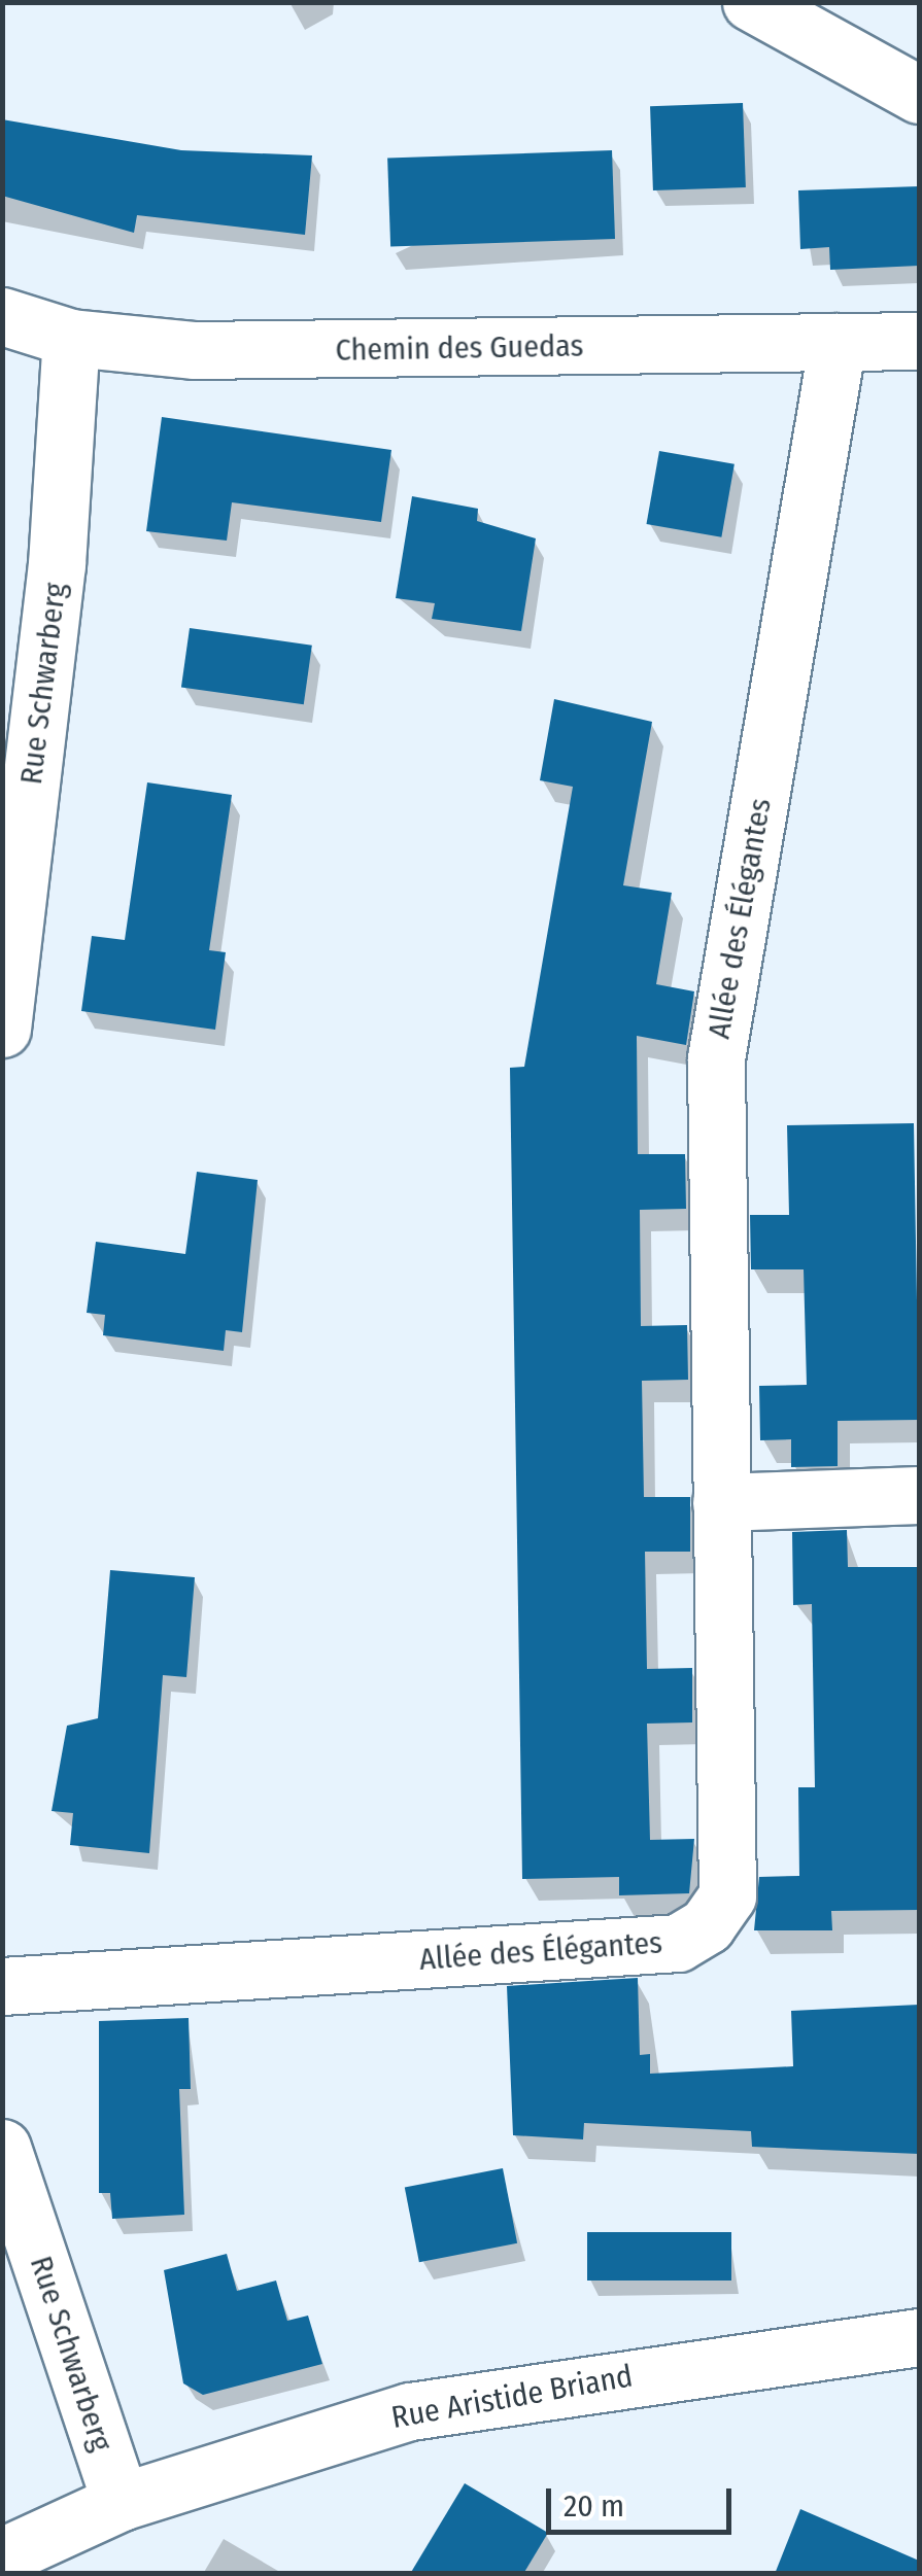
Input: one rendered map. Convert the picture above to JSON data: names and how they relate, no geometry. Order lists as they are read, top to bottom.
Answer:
{
  "streets": {
    "street": [
      "Chemin des Guedas",
      "Rue Schwarberg",
      "Allée des Élégantes",
      "Rue Aristide Briand"
    ]
  },
  "crossings": [
    ["Chemin des Guedas", "Rue Schwarberg"],
    ["Chemin des Guedas", "Allée des Élégantes"],
    ["Rue Schwarberg", "Rue Aristide Briand"]
  ],
  "scale_bar": "20 m"
}
